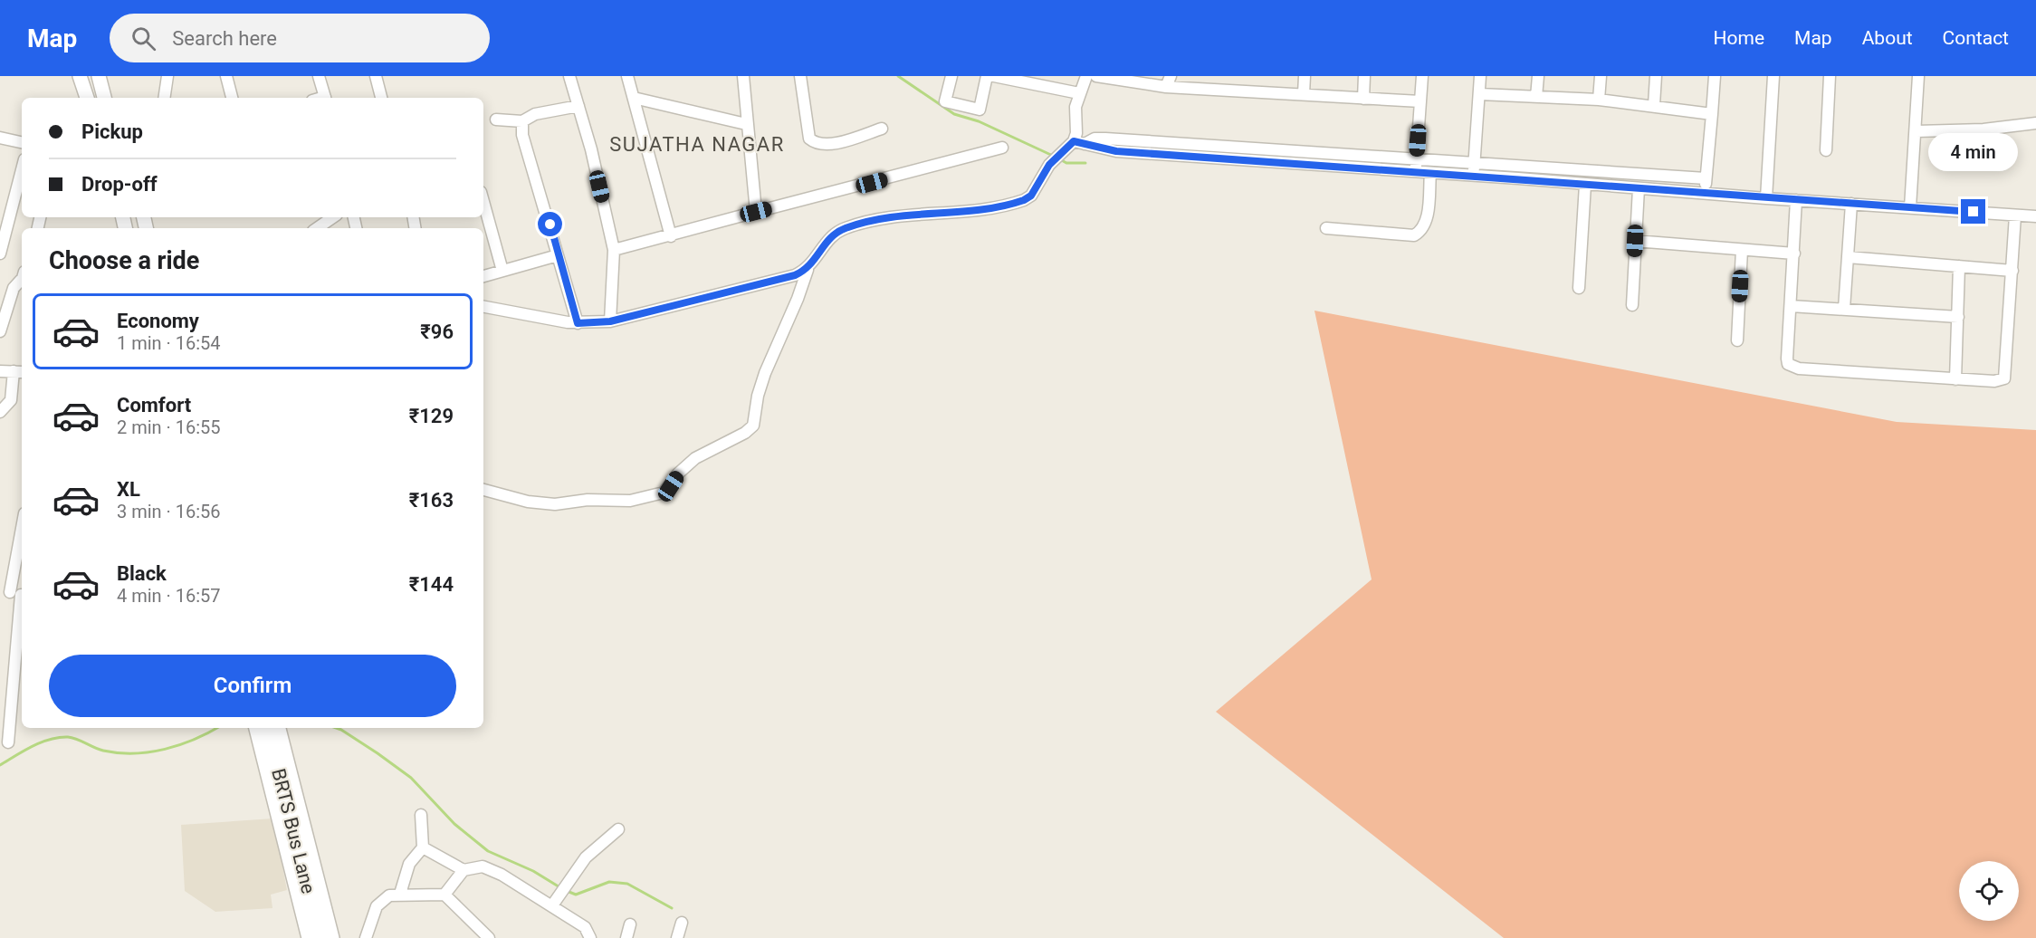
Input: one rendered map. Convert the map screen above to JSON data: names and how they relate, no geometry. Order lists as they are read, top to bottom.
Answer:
{
  "streets": {
    "main road": ["BRTS Bus Lane"]
  },
  "districts": ["SUJATHA NAGAR"],
  "page": {
    "header": "Map",
    "search": "Search here",
    "nav": [
      "Home",
      "Map",
      "About",
      "Contact"
    ],
    "banner": ["Pickup", "Drop-off"],
    "bubble": "4 min",
    "heading": "Choose a ride",
    "list": [
      {
        "name": "Economy",
        "note": "1 min · 16:54",
        "value": "₹96"
      },
      {
        "name": "Comfort",
        "note": "2 min · 16:55",
        "value": "₹129"
      },
      {
        "name": "XL",
        "note": "3 min · 16:56",
        "value": "₹163"
      },
      {
        "name": "Black",
        "note": "4 min · 16:57",
        "value": "₹144"
      }
    ],
    "buttons": "Confirm"
  }
}
